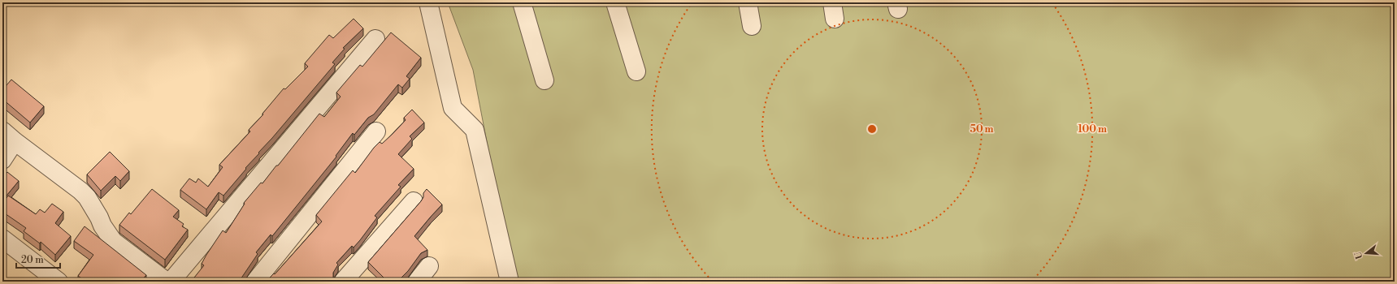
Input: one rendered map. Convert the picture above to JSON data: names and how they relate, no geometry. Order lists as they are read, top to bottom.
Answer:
{
  "scale_bar": "20 m",
  "north": "left",
  "rings": ["50 m", "100 m"]
}
